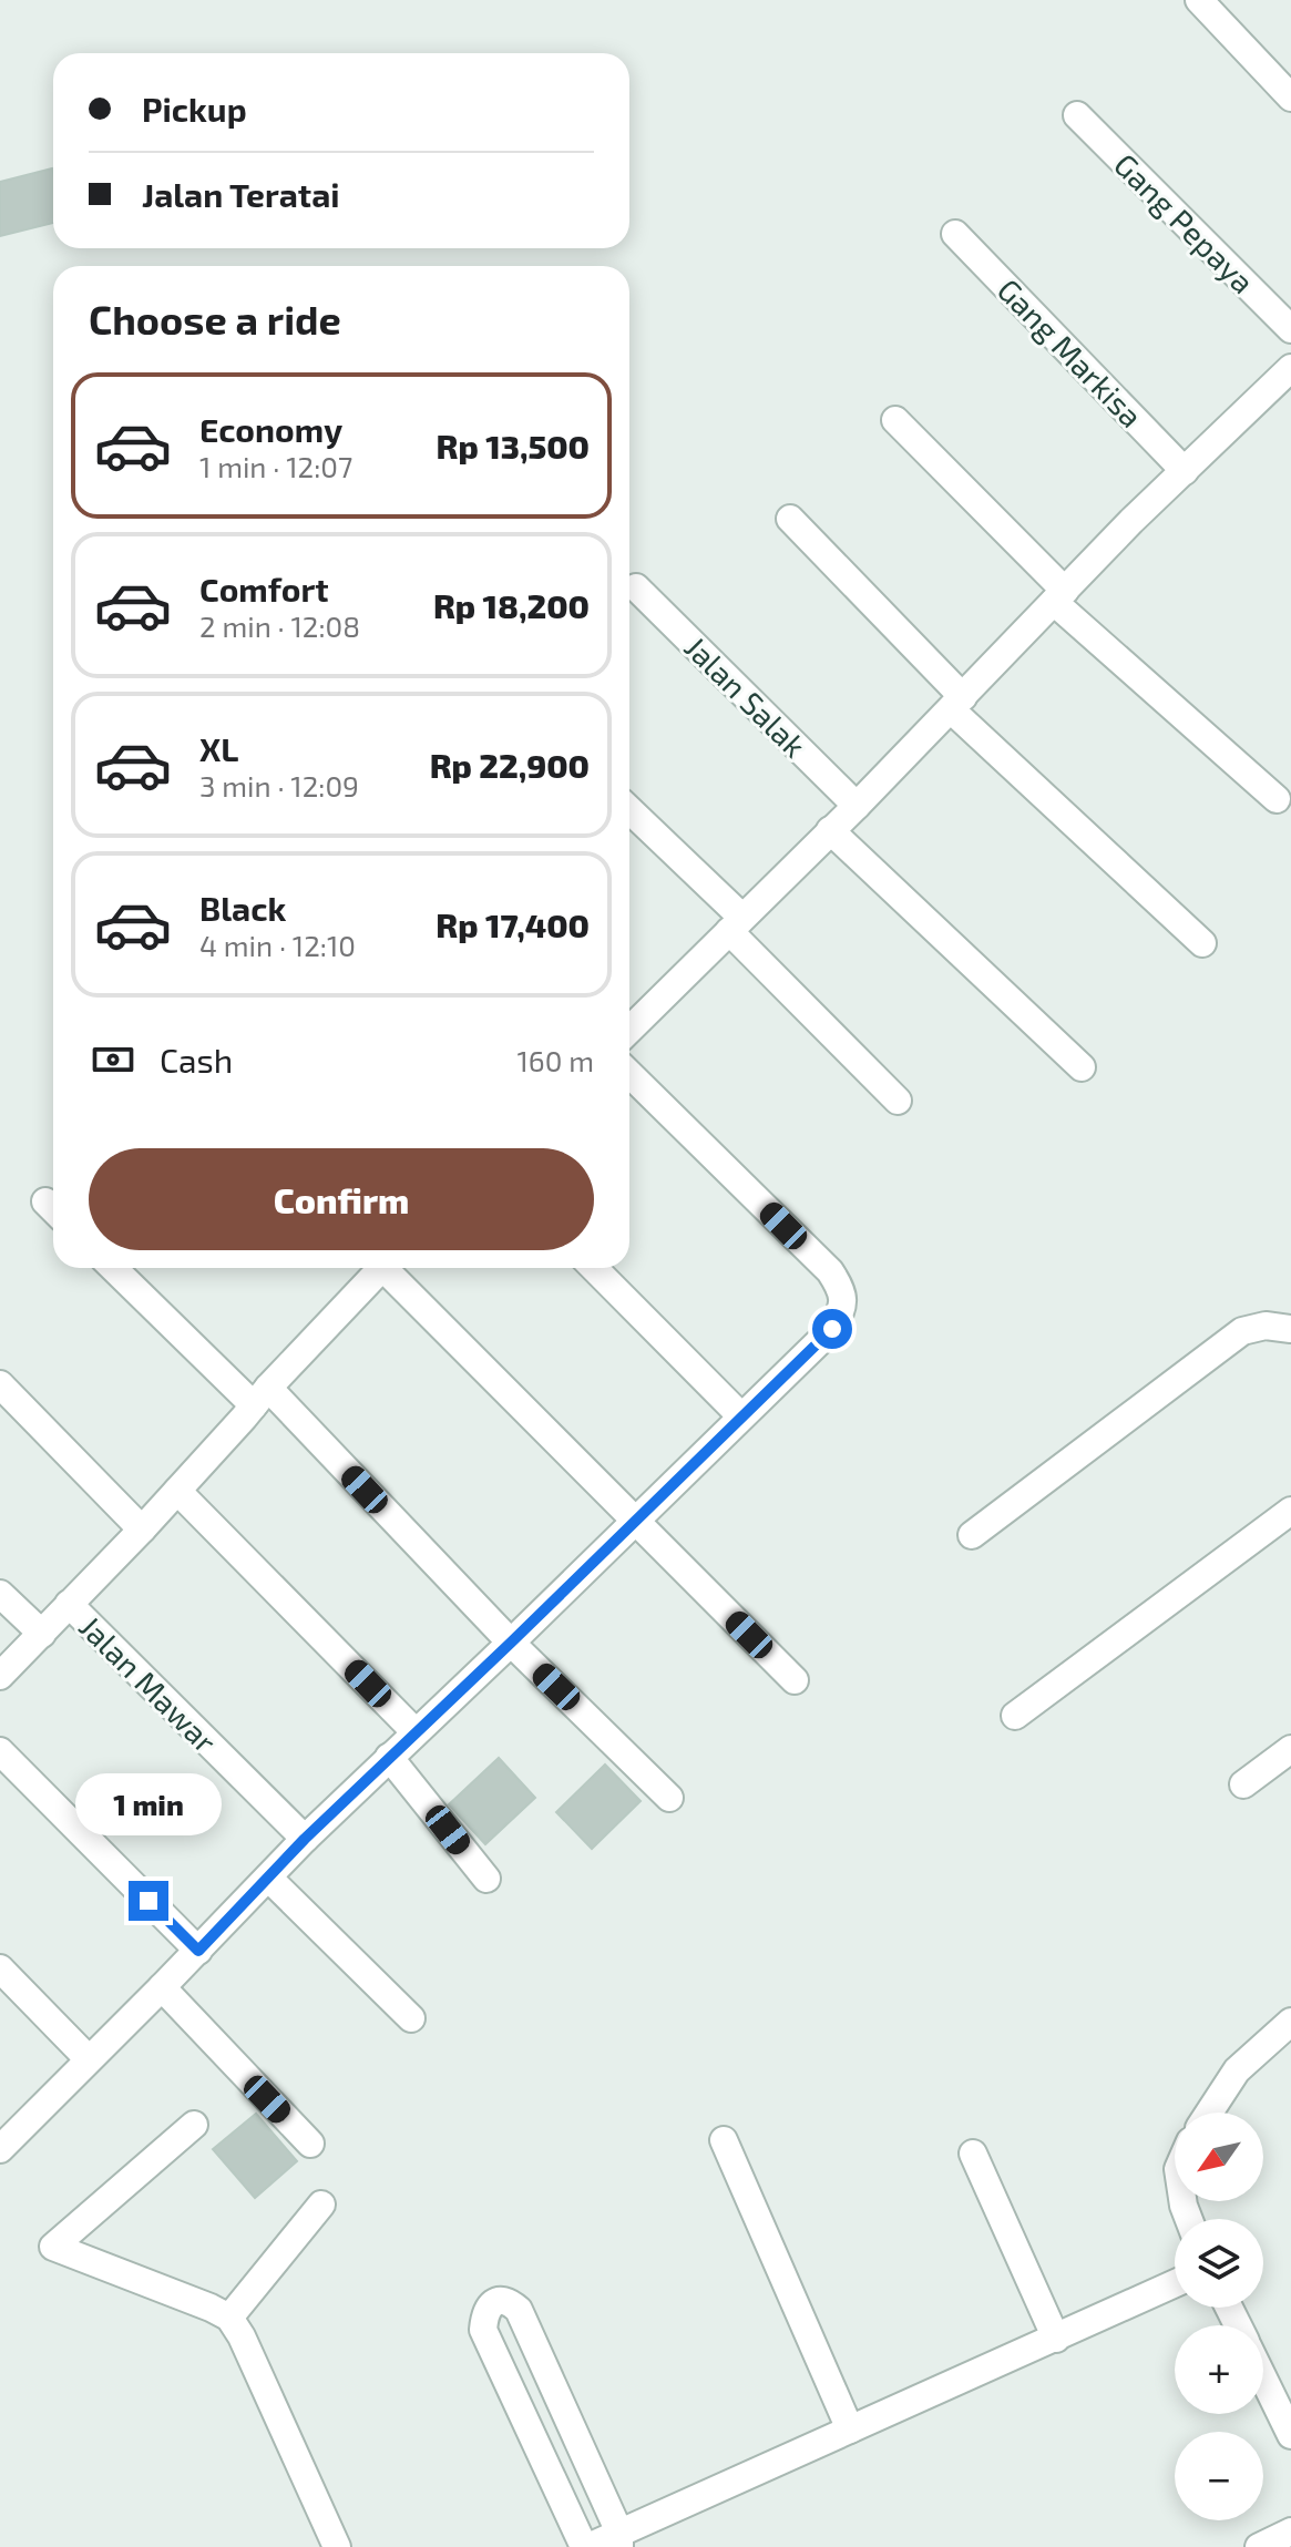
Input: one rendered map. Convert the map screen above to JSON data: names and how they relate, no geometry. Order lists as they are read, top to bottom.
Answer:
{
  "streets": {
    "street": [
      "Gang Pepaya",
      "Gang Markisa",
      "Jalan Salak",
      "Jalan Mawar"
    ]
  },
  "north": "bottom left",
  "page": {
    "banner": ["Pickup", "Jalan Teratai"],
    "heading": "Choose a ride",
    "list": [
      {
        "name": "Economy",
        "note": "1 min · 12:07",
        "value": "Rp 13,500"
      },
      {
        "name": "Comfort",
        "note": "2 min · 12:08",
        "value": "Rp 18,200"
      },
      {
        "name": "XL",
        "note": "3 min · 12:09",
        "value": "Rp 22,900"
      },
      {
        "name": "Black",
        "note": "4 min · 12:10",
        "value": "Rp 17,400"
      }
    ],
    "pay": ["Cash", "160 m"],
    "buttons": "Confirm",
    "bubble": "1 min",
    "map_buttons": ["+", "−"]
  }
}
